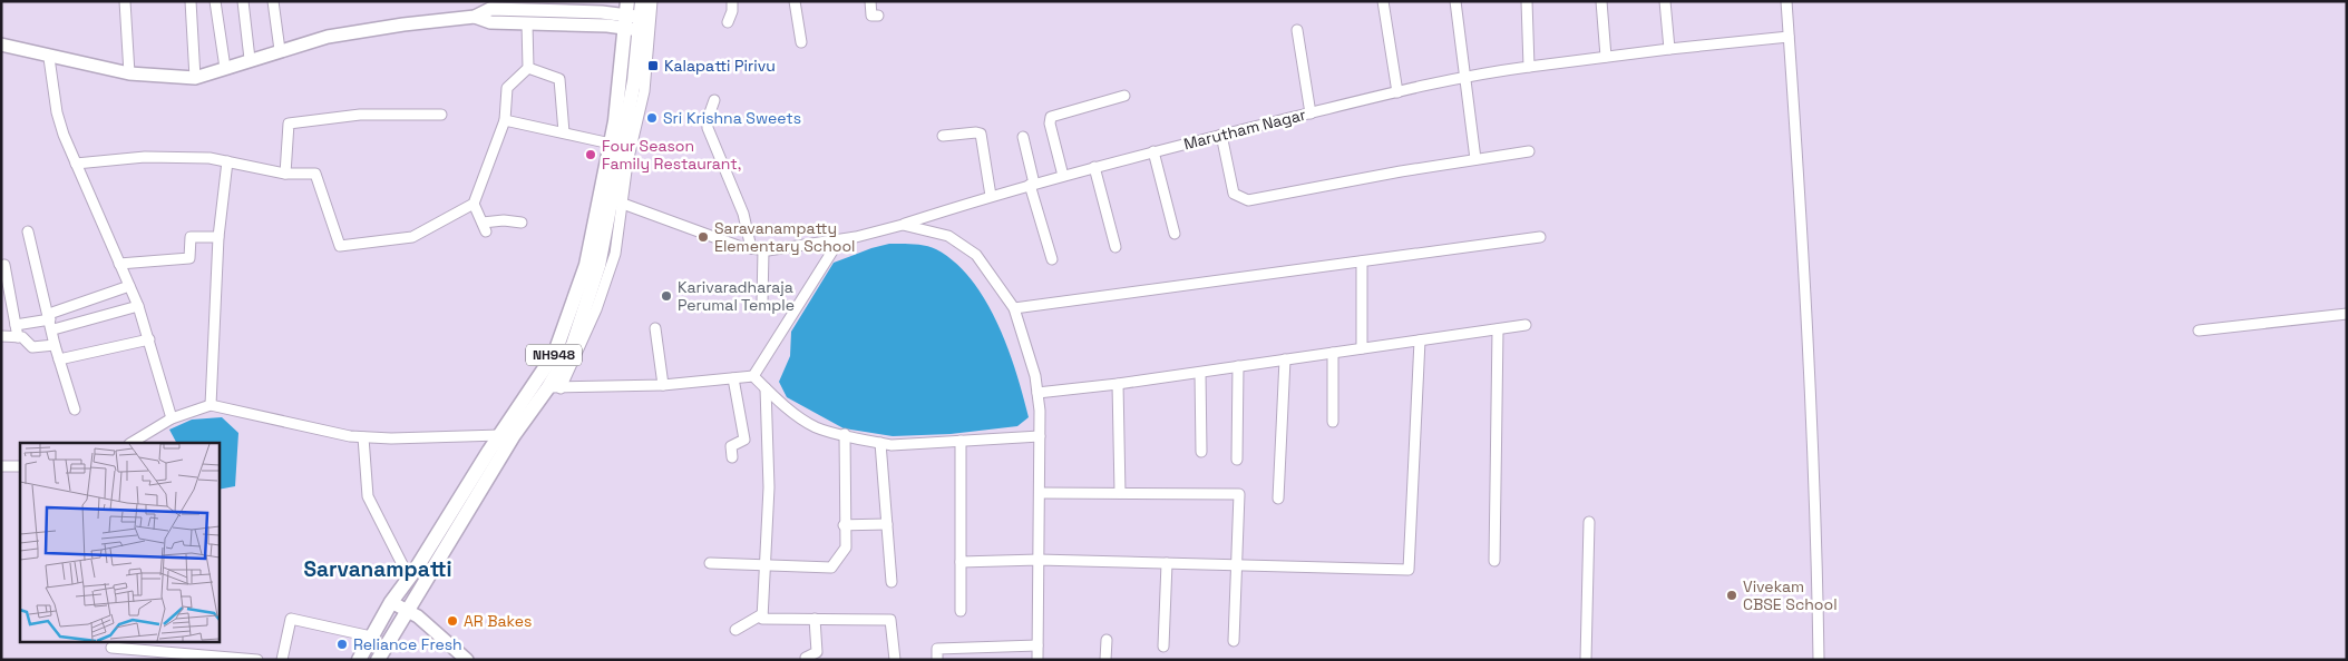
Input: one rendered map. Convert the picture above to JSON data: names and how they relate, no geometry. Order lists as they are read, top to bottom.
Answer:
{
  "streets": {
    "highway": ["NH948"],
    "street": ["Marutham Nagar"]
  },
  "crossings": [
    ["Marutham Nagar", "NH948"]
  ],
  "districts": ["Sarvanampatti"],
  "places": {
    "transit": ["Kalapatti Pirivu"],
    "other": [
      "Sri Krishna Sweets",
      "Four Season Family Restaurant,",
      "Saravanampatty Elementary School",
      "Karivaradharaja Perumal Temple",
      "Vivekam CBSE School",
      "AR Bakes",
      "Reliance Fresh"
    ]
  }
}
